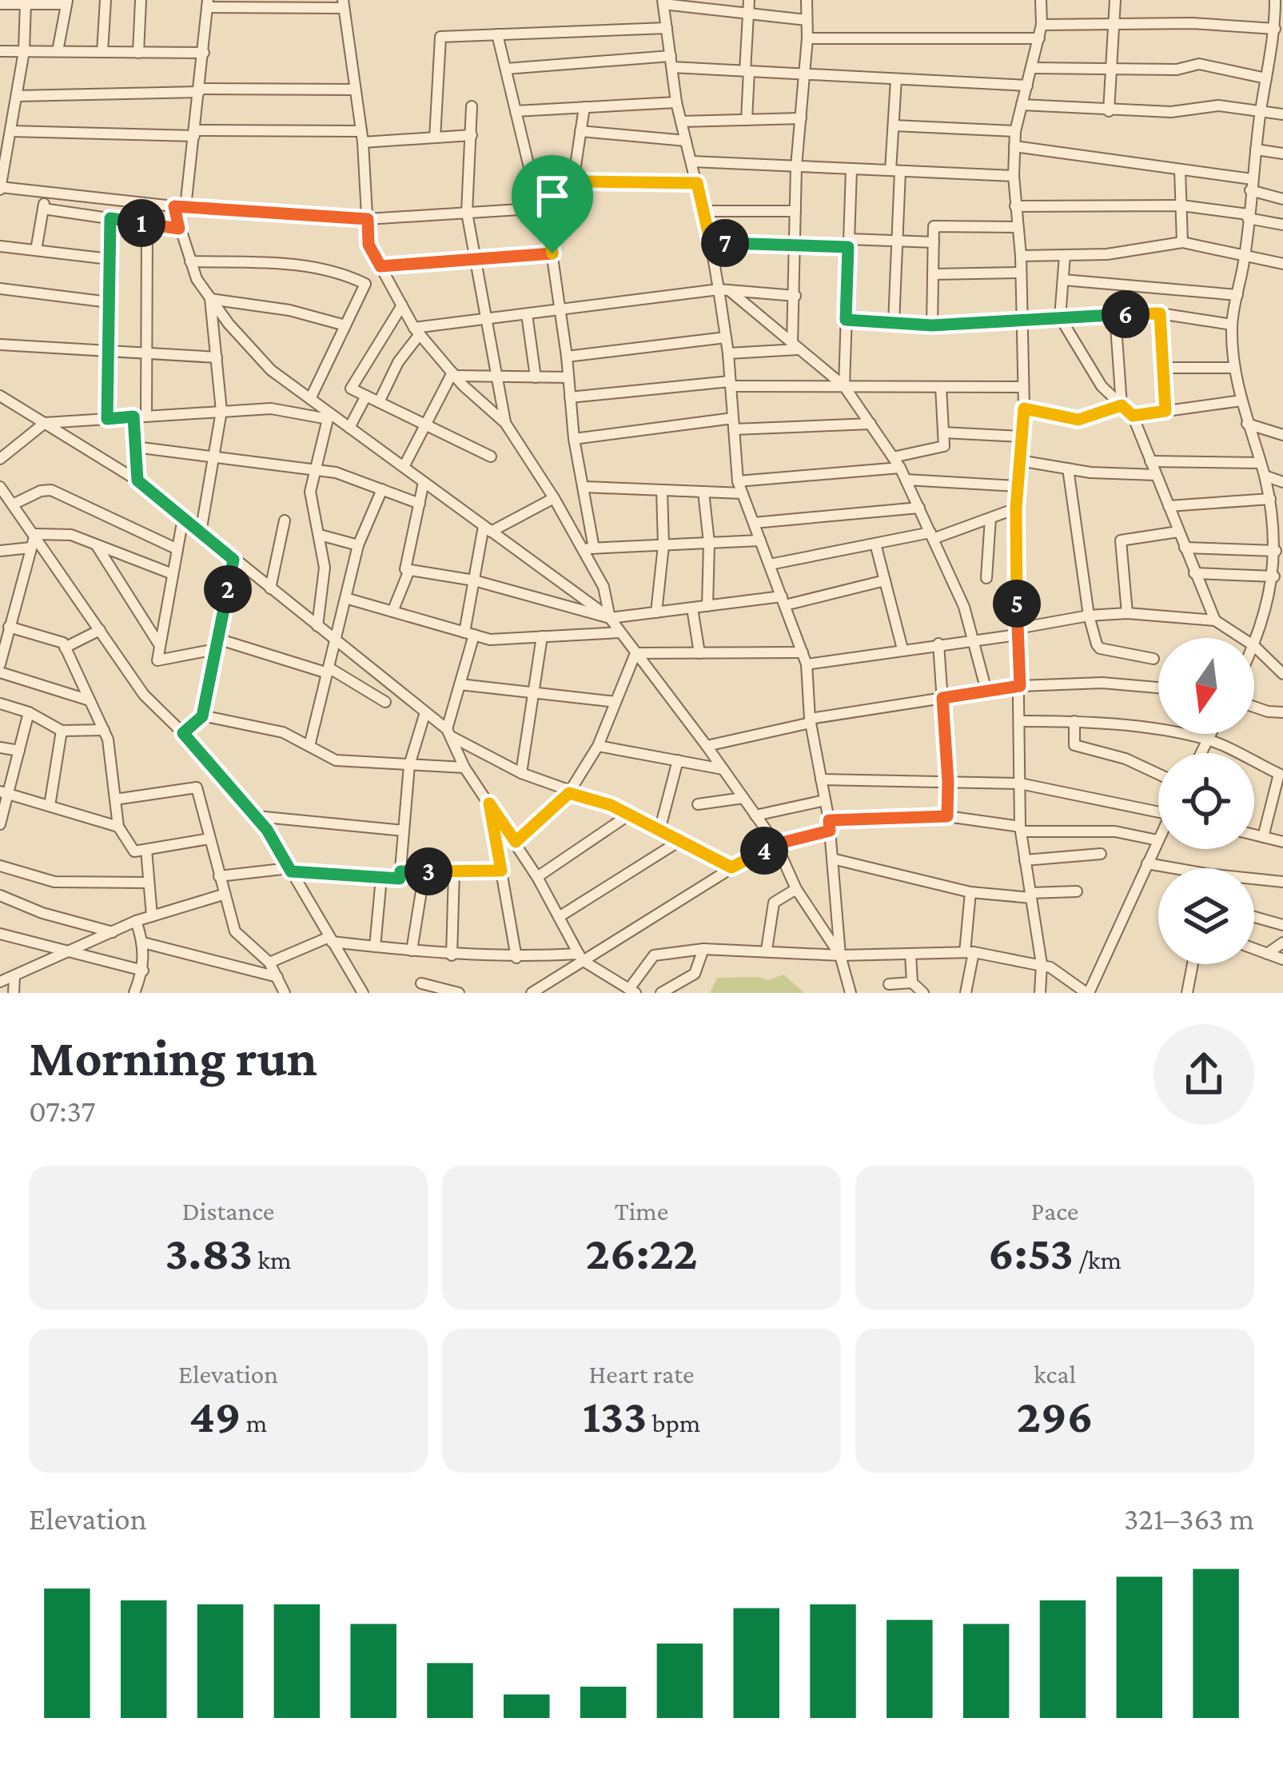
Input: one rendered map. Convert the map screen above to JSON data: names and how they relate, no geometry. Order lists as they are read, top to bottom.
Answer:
{
  "north": "bottom",
  "page": {
    "pins": [
      "1",
      "7",
      "6",
      "2",
      "5",
      "4",
      "3"
    ],
    "heading": ["Morning run", "07:37"],
    "stats": [
      ["Distance", "3.83 km"],
      ["Time", "26:22"],
      ["Pace", "6:53 /km"],
      ["Elevation", "49 m"],
      ["Heart rate", "133 bpm"],
      ["kcal", "296"]
    ],
    "chart": ["Elevation", "321–363 m"]
  }
}
